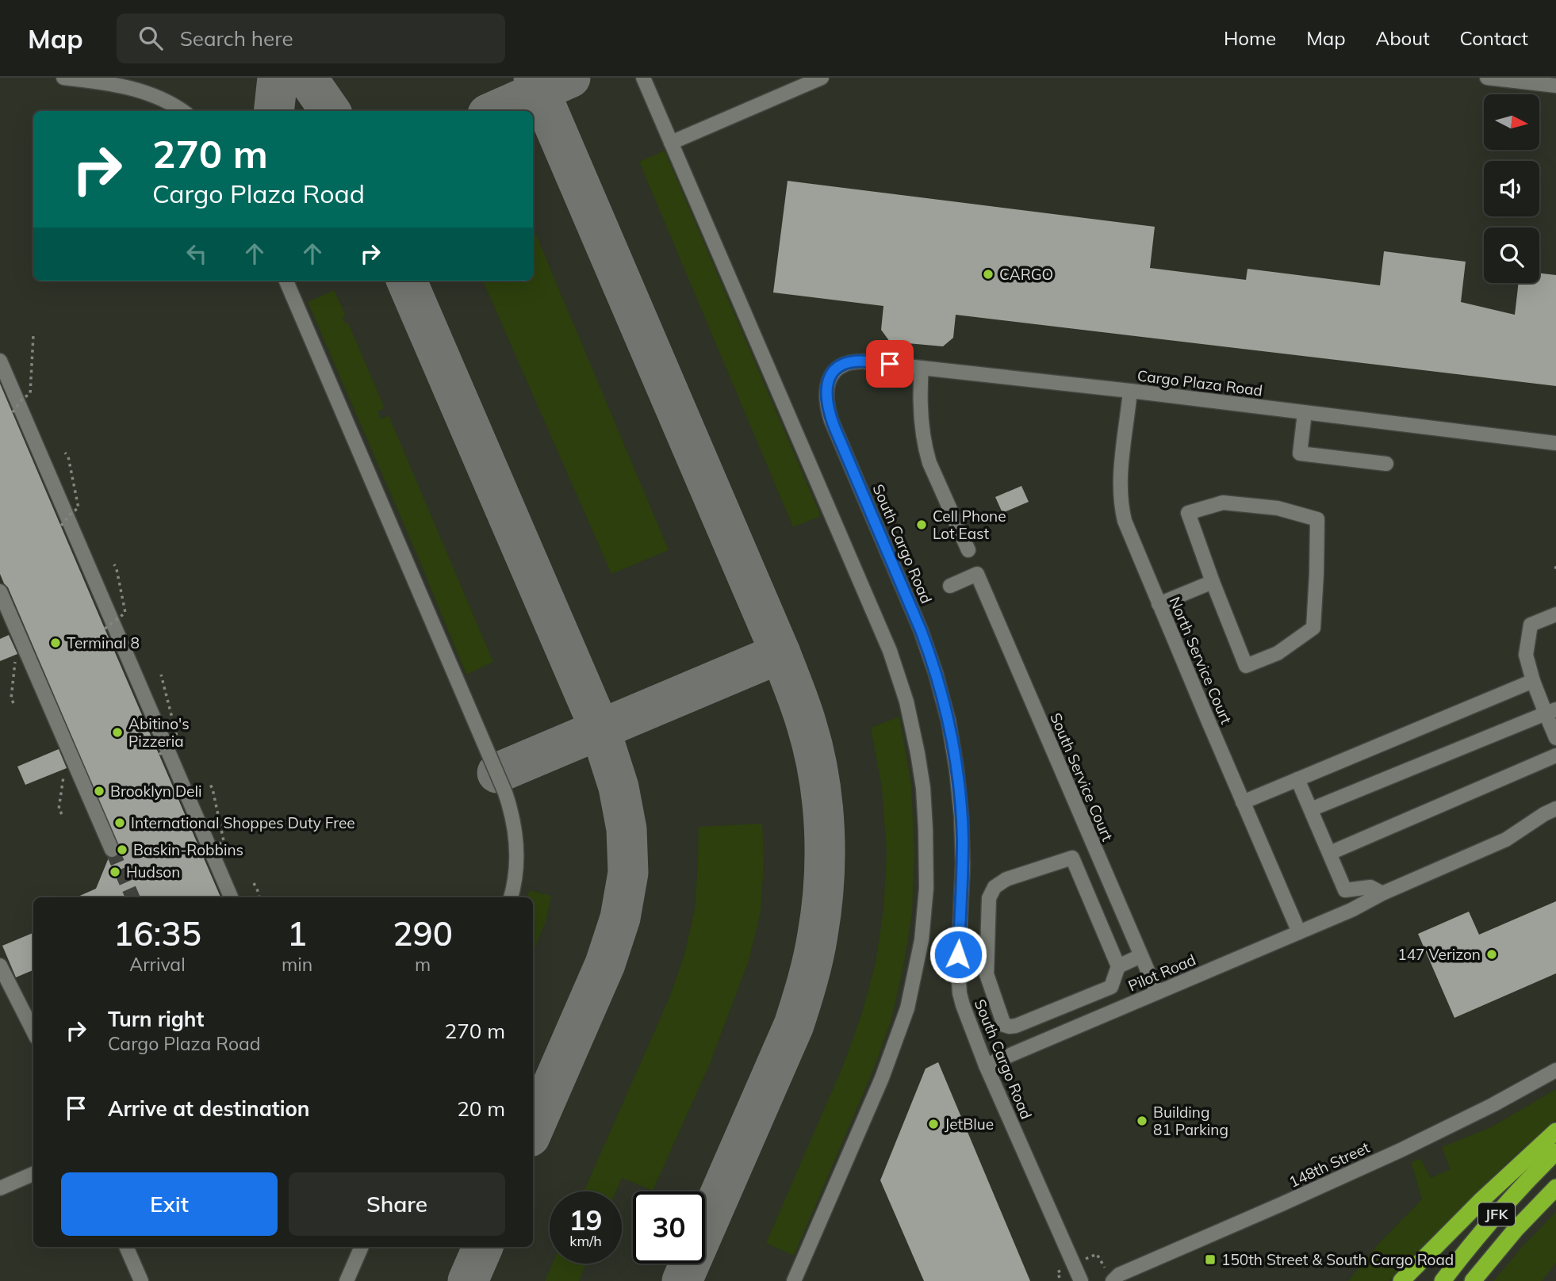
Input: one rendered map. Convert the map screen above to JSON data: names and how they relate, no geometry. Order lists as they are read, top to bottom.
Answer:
{
  "streets": {
    "highway": ["JFK"],
    "street": [
      "Cargo Plaza Road",
      "South Cargo Road",
      "North Service Court",
      "South Service Court",
      "Pilot Road",
      "148th Street"
    ]
  },
  "crossings": [
    ["Cargo Plaza Road", "South Cargo Road"],
    ["Cargo Plaza Road", "North Service Court"],
    ["South Cargo Road", "Pilot Road"],
    ["North Service Court", "Pilot Road"],
    ["South Service Court", "Pilot Road"]
  ],
  "places": {
    "other": [
      "CARGO",
      "Cell Phone Lot East",
      "Terminal 8",
      "Abitino's Pizzeria",
      "Brooklyn Deli",
      "International Shoppes Duty Free",
      "Baskin-Robbins",
      "Hudson",
      "147 Verizon",
      "Building 81 Parking",
      "JetBlue"
    ],
    "transit": ["150th Street & South Cargo Road"]
  },
  "north": "right",
  "page": {
    "header": "Map",
    "search": "Search here",
    "nav": [
      "Home",
      "Map",
      "About",
      "Contact"
    ],
    "turn": ["270 m", "Cargo Plaza Road"],
    "eta": [
      "16:35",
      "Arrival",
      "1",
      "min",
      "290",
      "m"
    ],
    "list": [
      {
        "name": "Turn right",
        "note": "Cargo Plaza Road",
        "value": "270 m"
      },
      {
        "name": "Arrive at destination",
        "value": "20 m"
      }
    ],
    "buttons": ["Exit", "Share"],
    "speed": "19 km/h",
    "limit": "30"
  }
}
